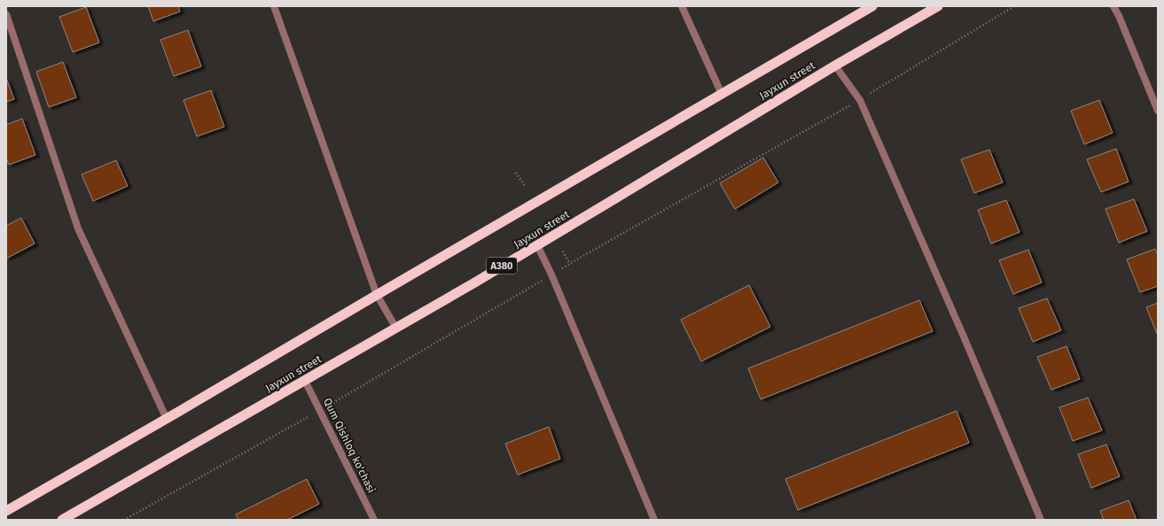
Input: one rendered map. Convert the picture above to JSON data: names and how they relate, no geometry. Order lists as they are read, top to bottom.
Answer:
{
  "streets": {
    "highway": ["Jayxun street", "A380"],
    "street": ["Qum Qishloq ko'chasi"]
  },
  "crossings": [
    ["Jayxun street", "Qum Qishloq ko'chasi"]
  ]
}
